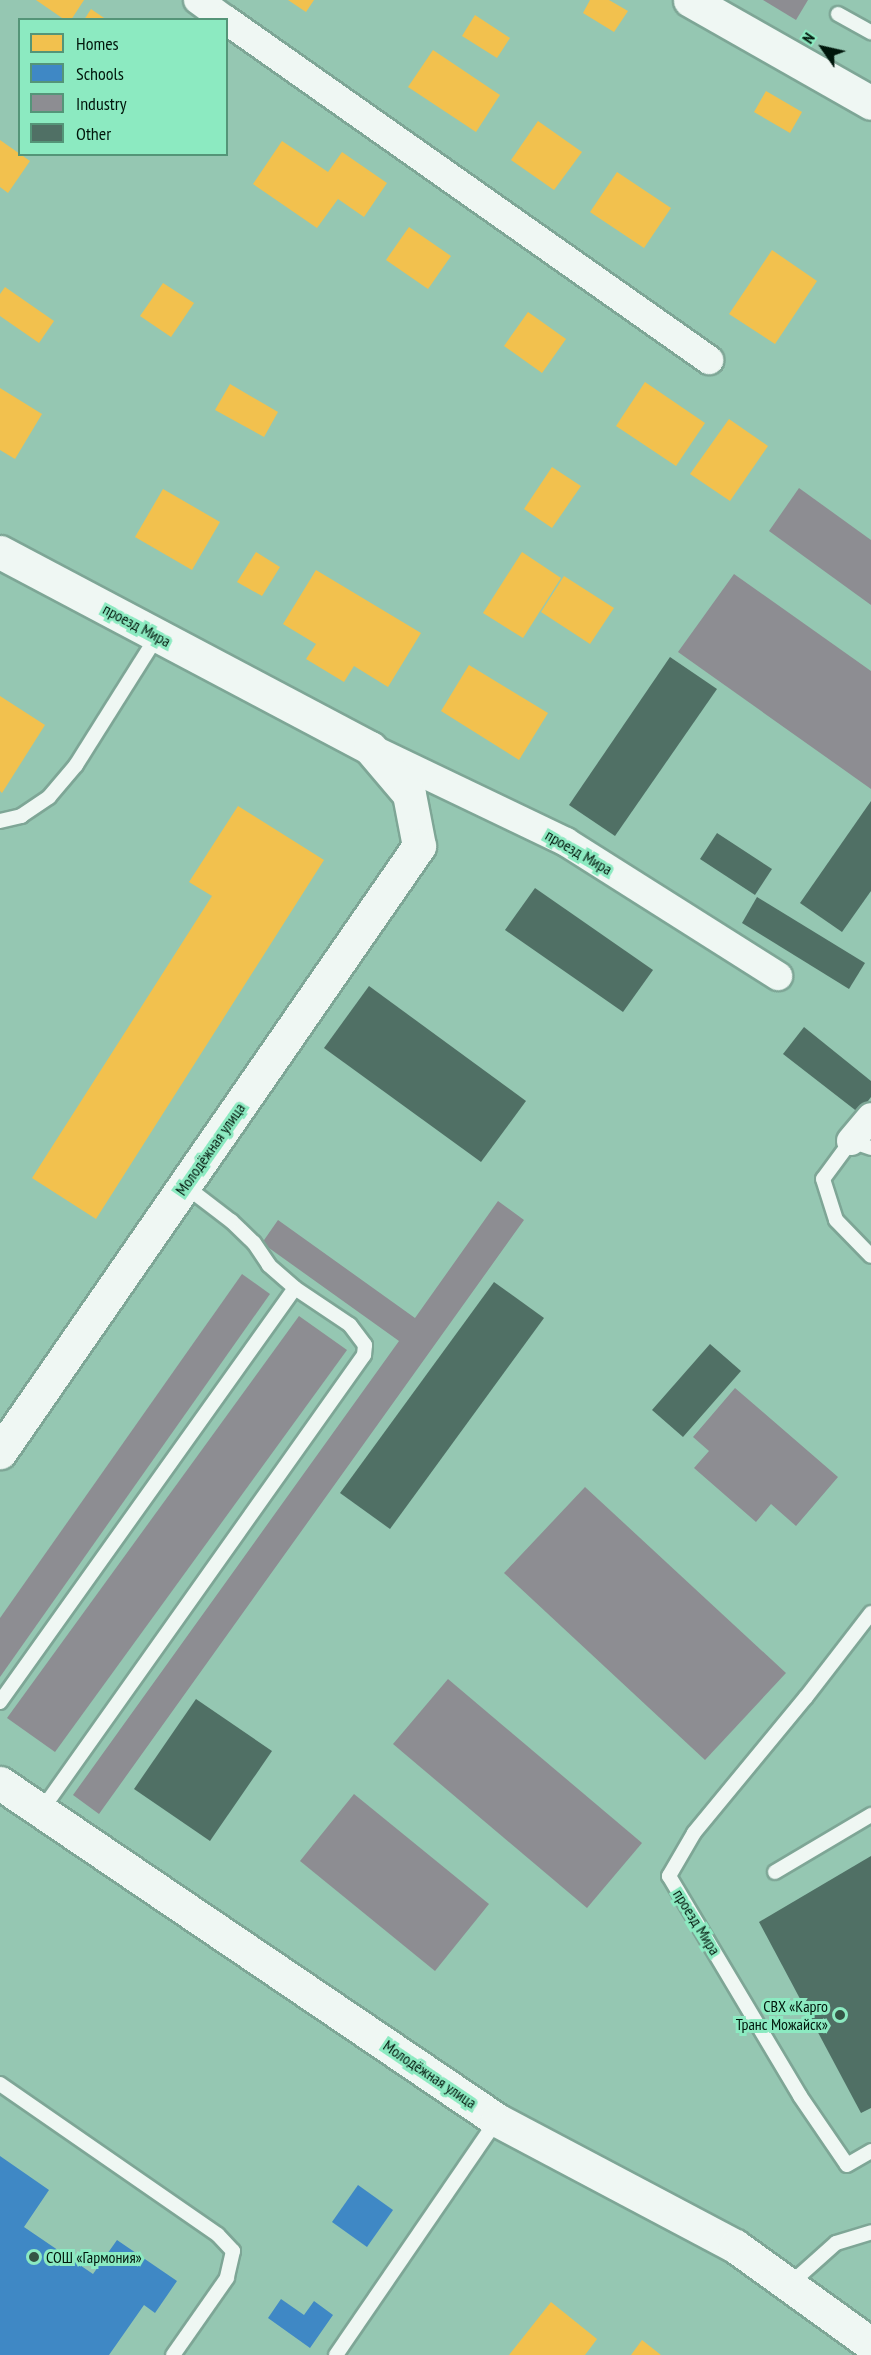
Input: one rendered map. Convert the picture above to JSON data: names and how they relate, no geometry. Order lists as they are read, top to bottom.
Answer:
{
  "streets": {
    "street": ["проезд Мира", "Молодёжная улица"]
  },
  "crossings": [
    ["проезд Мира", "Молодёжная улица"]
  ],
  "places": ["СВХ «Карго Транс Можайск»", "СОШ «Гармония»"],
  "legend": [
    "Homes",
    "Schools",
    "Industry",
    "Other"
  ],
  "north": "top left"
}
